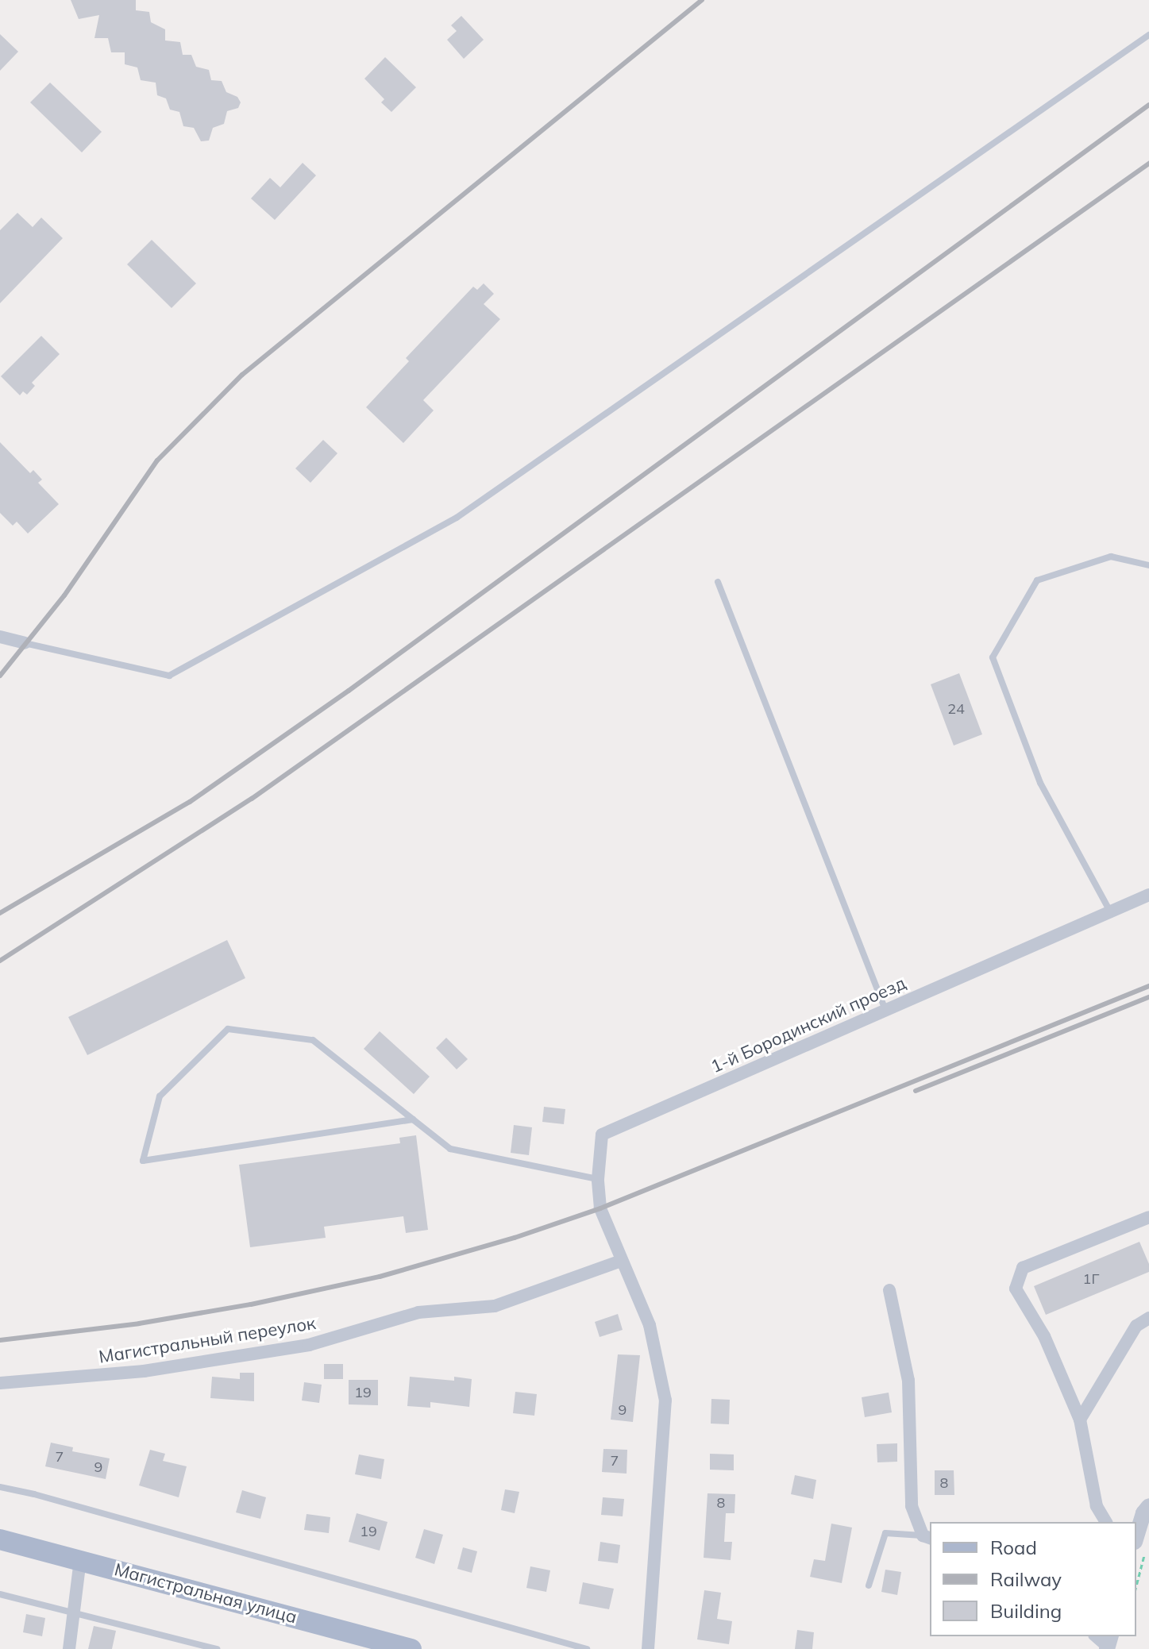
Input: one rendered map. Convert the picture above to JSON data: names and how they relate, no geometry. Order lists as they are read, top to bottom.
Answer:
{
  "streets": {
    "main road": ["Магистральная улица"],
    "street": ["1-й Бородинский проезд", "Магистральный переулок"]
  },
  "crossings": [
    ["1-й Бородинский проезд", "Магистральный переулок"]
  ],
  "house_numbers": [
    "24",
    "1Г",
    "19",
    "9",
    "7",
    "7",
    "9",
    "8",
    "8",
    "19"
  ],
  "legend": ["Road", "Railway", "Building"]
}
